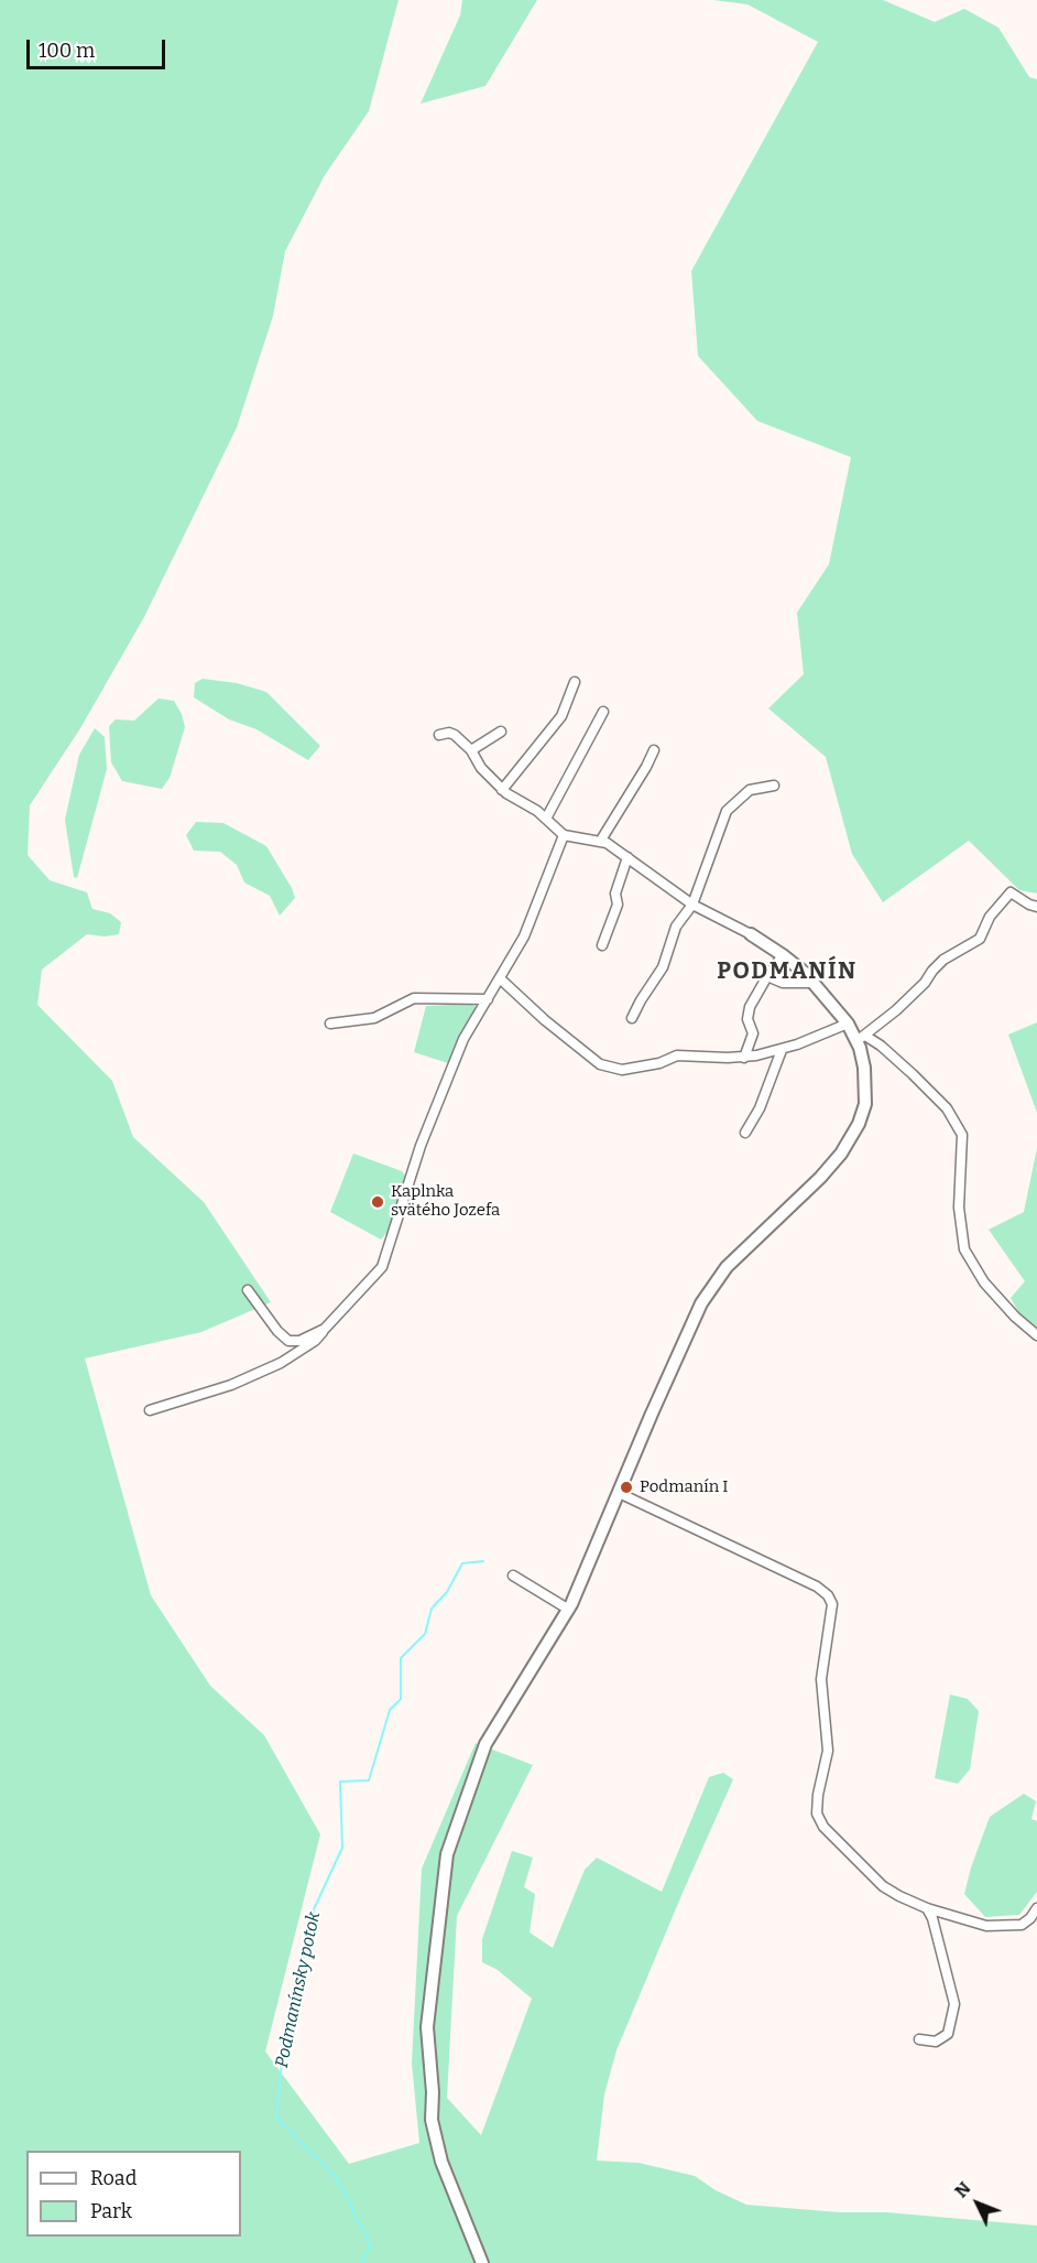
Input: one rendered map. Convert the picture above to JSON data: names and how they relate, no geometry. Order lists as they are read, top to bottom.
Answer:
{
  "districts": ["PODMANÍN"],
  "water": ["Podmanínsky potok"],
  "places": ["Kaplnka svätého Jozefa", "Podmanín I"],
  "legend": ["Road", "Park"],
  "scale_bar": "100 m",
  "north": "top left"
}
